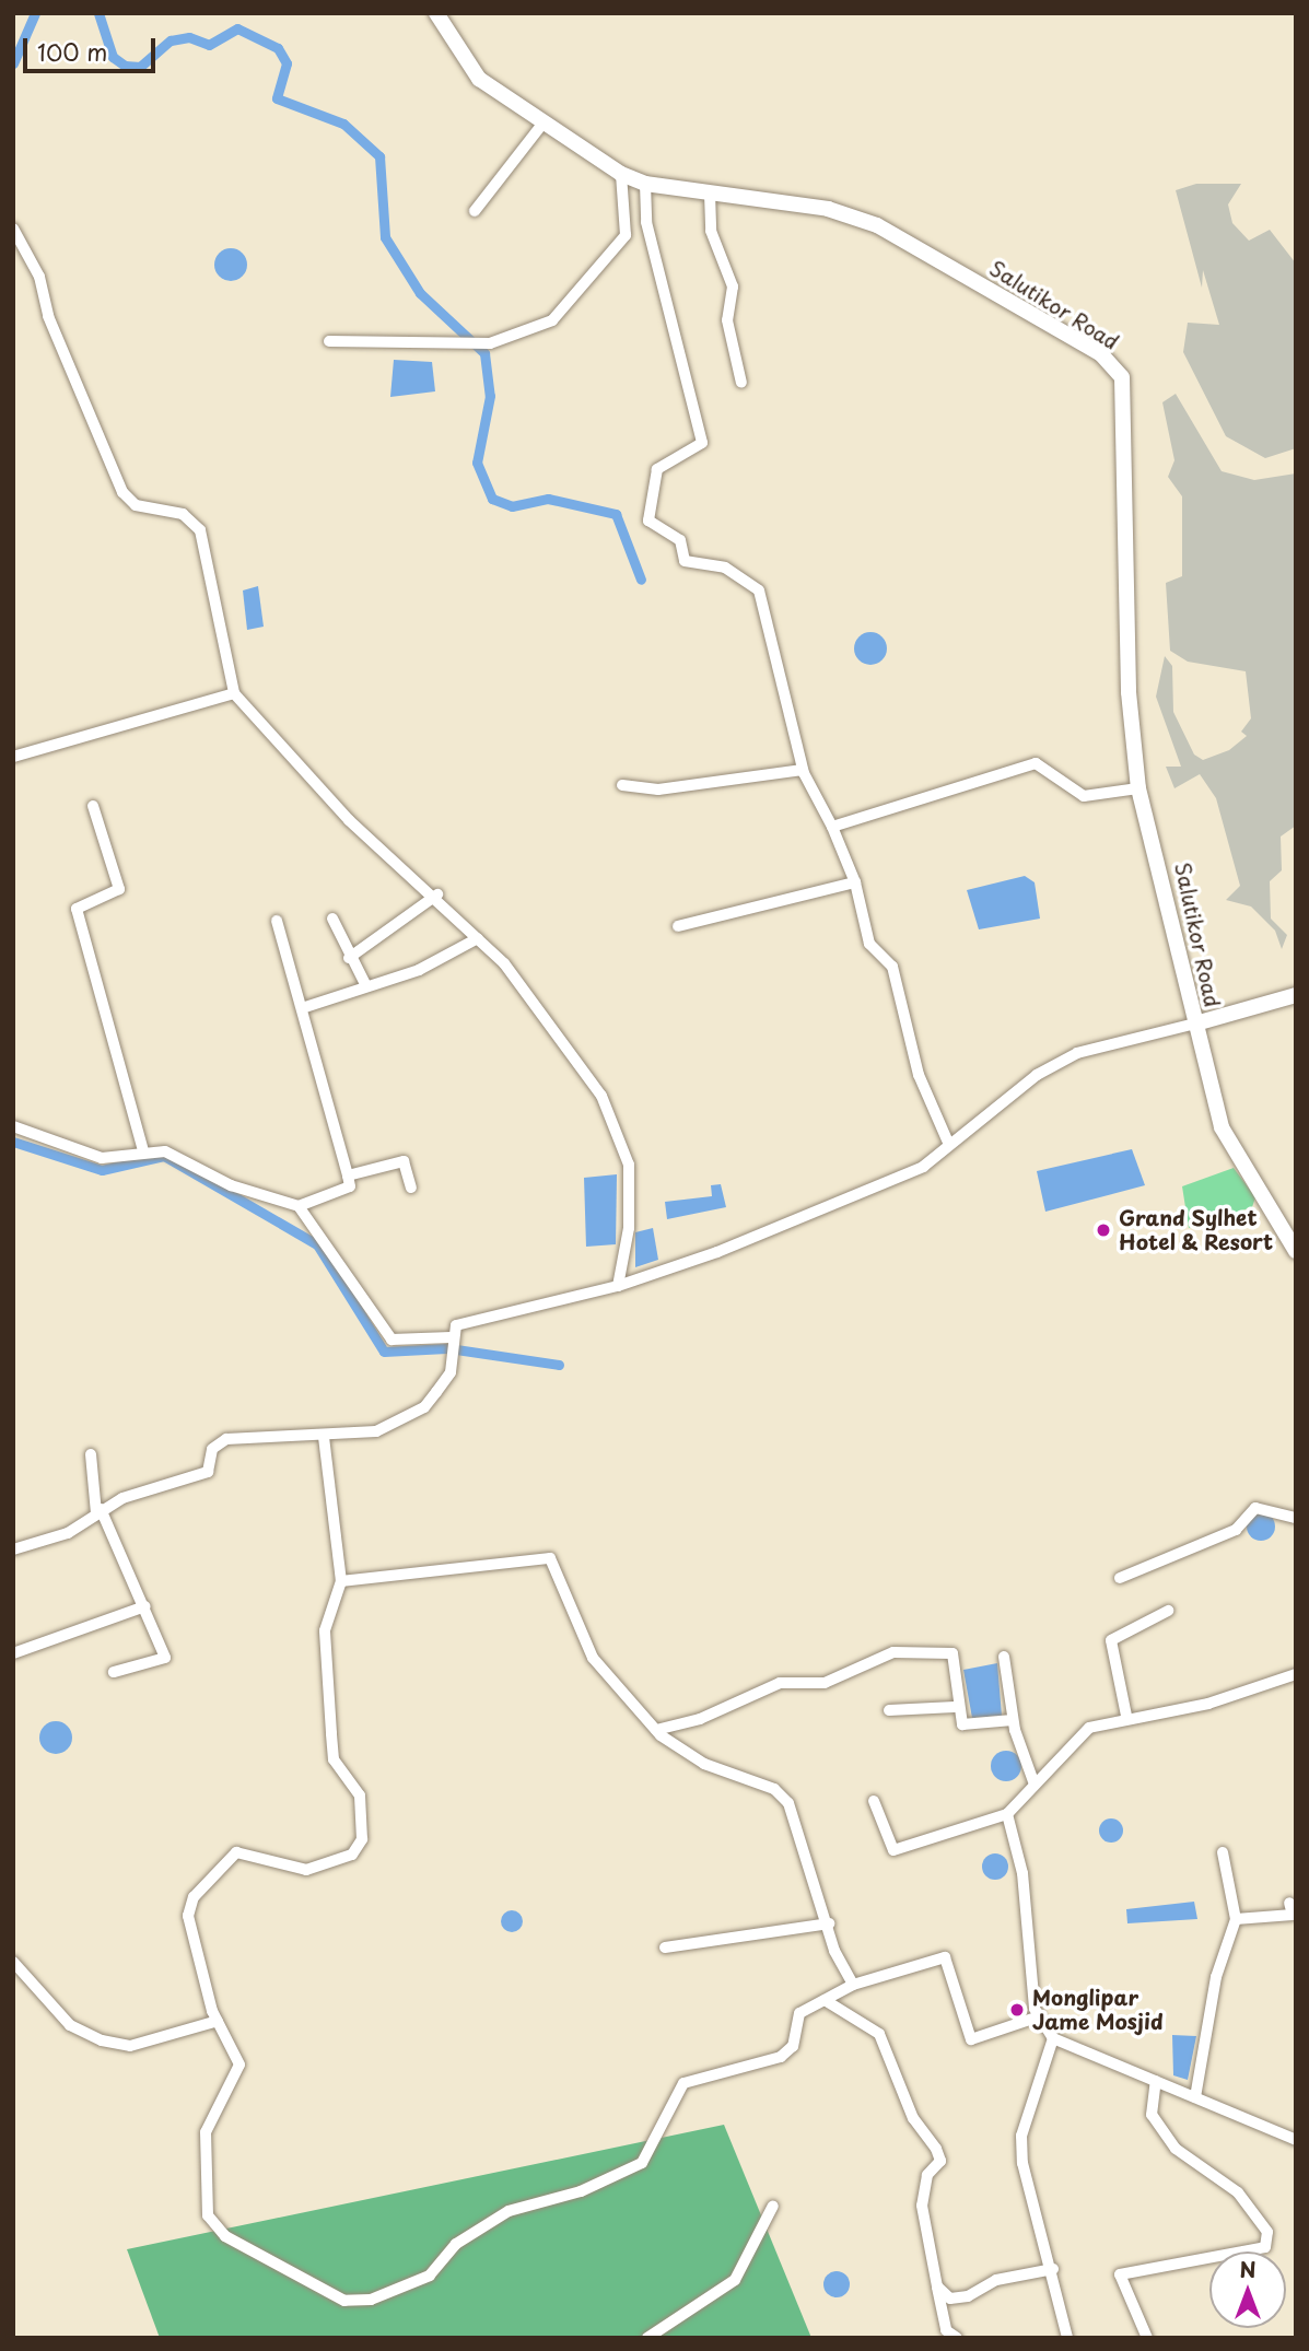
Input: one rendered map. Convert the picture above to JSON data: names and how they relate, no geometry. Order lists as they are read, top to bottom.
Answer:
{
  "streets": {
    "main road": ["Salutikor Road"]
  },
  "places": ["Grand Sylhet Hotel & Resort", "Monglipar Jame Mosjid"],
  "scale_bar": "100 m",
  "north": "top"
}
